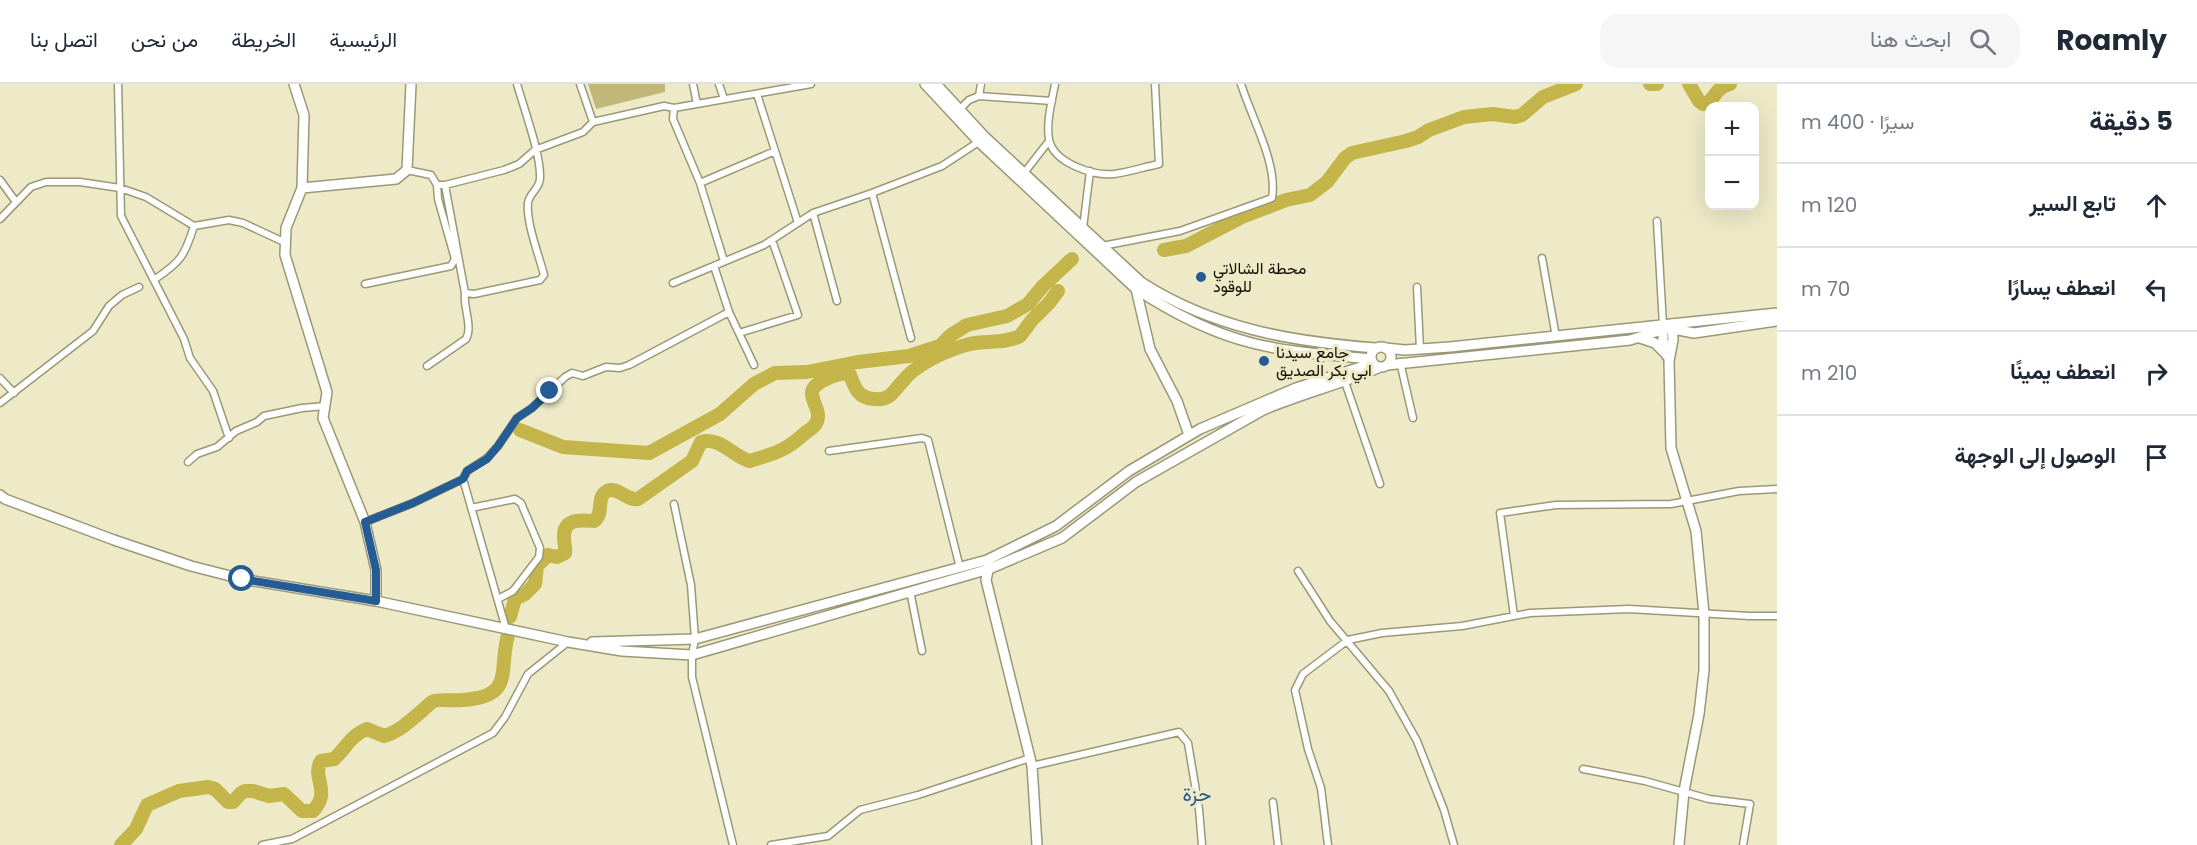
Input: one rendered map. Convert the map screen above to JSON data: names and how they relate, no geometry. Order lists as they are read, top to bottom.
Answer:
{
  "districts": ["حزة"],
  "places": ["محطة الشالاتي للوقود", "جامع سيدنا ابي بكر الصديق"],
  "page": {
    "header": "Roamly",
    "search": "ابحث هنا",
    "nav": [
      "الرئيسية",
      "الخريطة",
      "من نحن",
      "اتصل بنا"
    ],
    "heading": ["5 دقيقة", "سيرًا · 400 m"],
    "map_buttons": ["+", "−"],
    "list": [
      ["تابع السير", "120 m"],
      ["انعطف يسارًا", "70 m"],
      ["انعطف يمينًا", "210 m"],
      "الوصول إلى الوجهة"
    ]
  }
}
